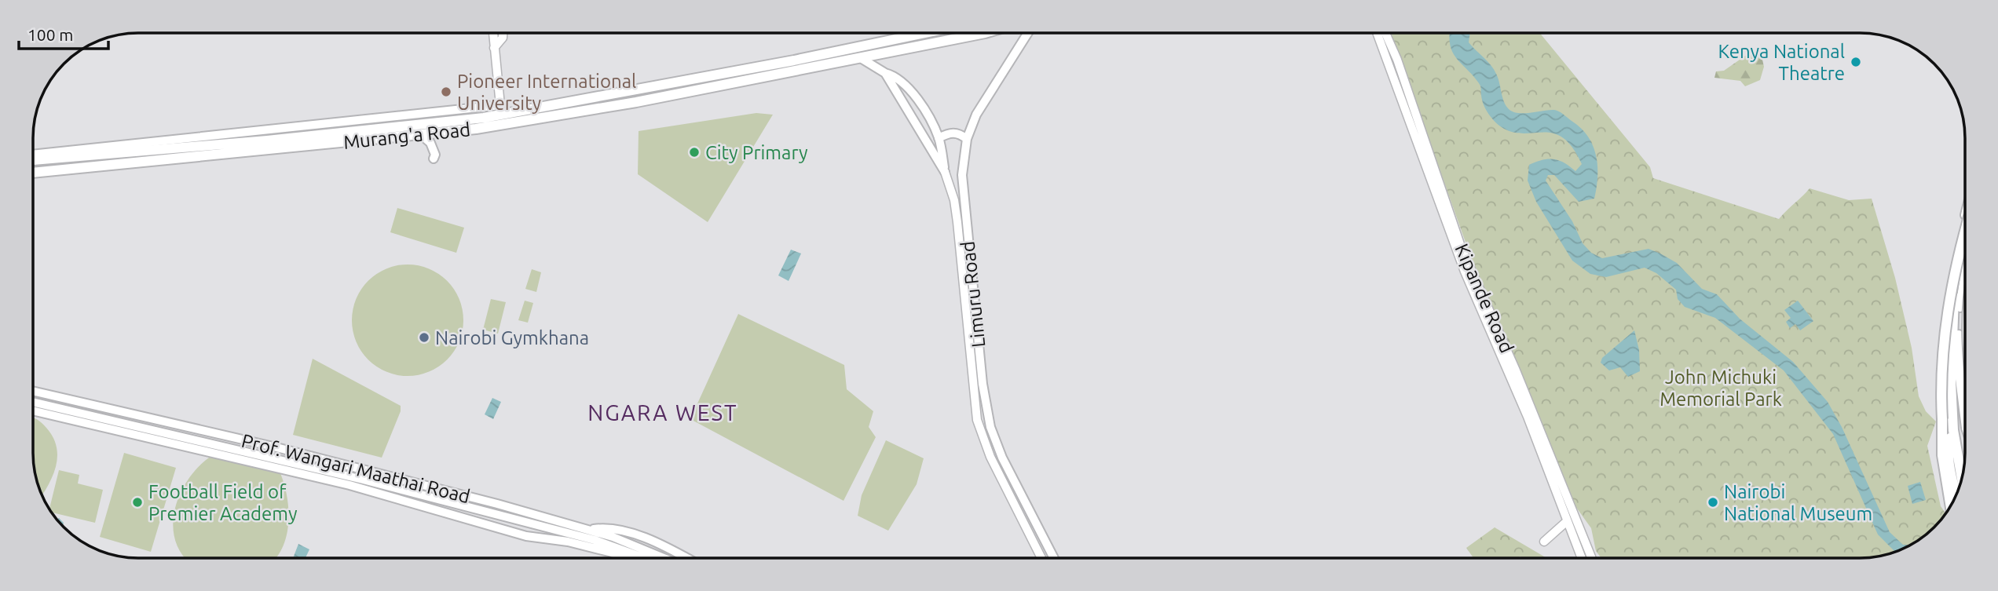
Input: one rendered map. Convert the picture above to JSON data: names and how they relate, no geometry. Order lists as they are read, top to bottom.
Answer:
{
  "streets": {
    "highway": ["Murang'a Road"],
    "main road": ["Limuru Road", "Kipande Road", "Prof. Wangari Maathai Road"]
  },
  "crossings": [
    ["Murang'a Road", "Limuru Road"]
  ],
  "districts": ["NGARA WEST"],
  "parks": ["John Michuki Memorial Park"],
  "places": [
    "Kenya National Theatre",
    "Pioneer International University",
    "City Primary",
    "Nairobi Gymkhana",
    "Football Field of Premier Academy",
    "Nairobi National Museum"
  ],
  "scale_bar": "100 m"
}
